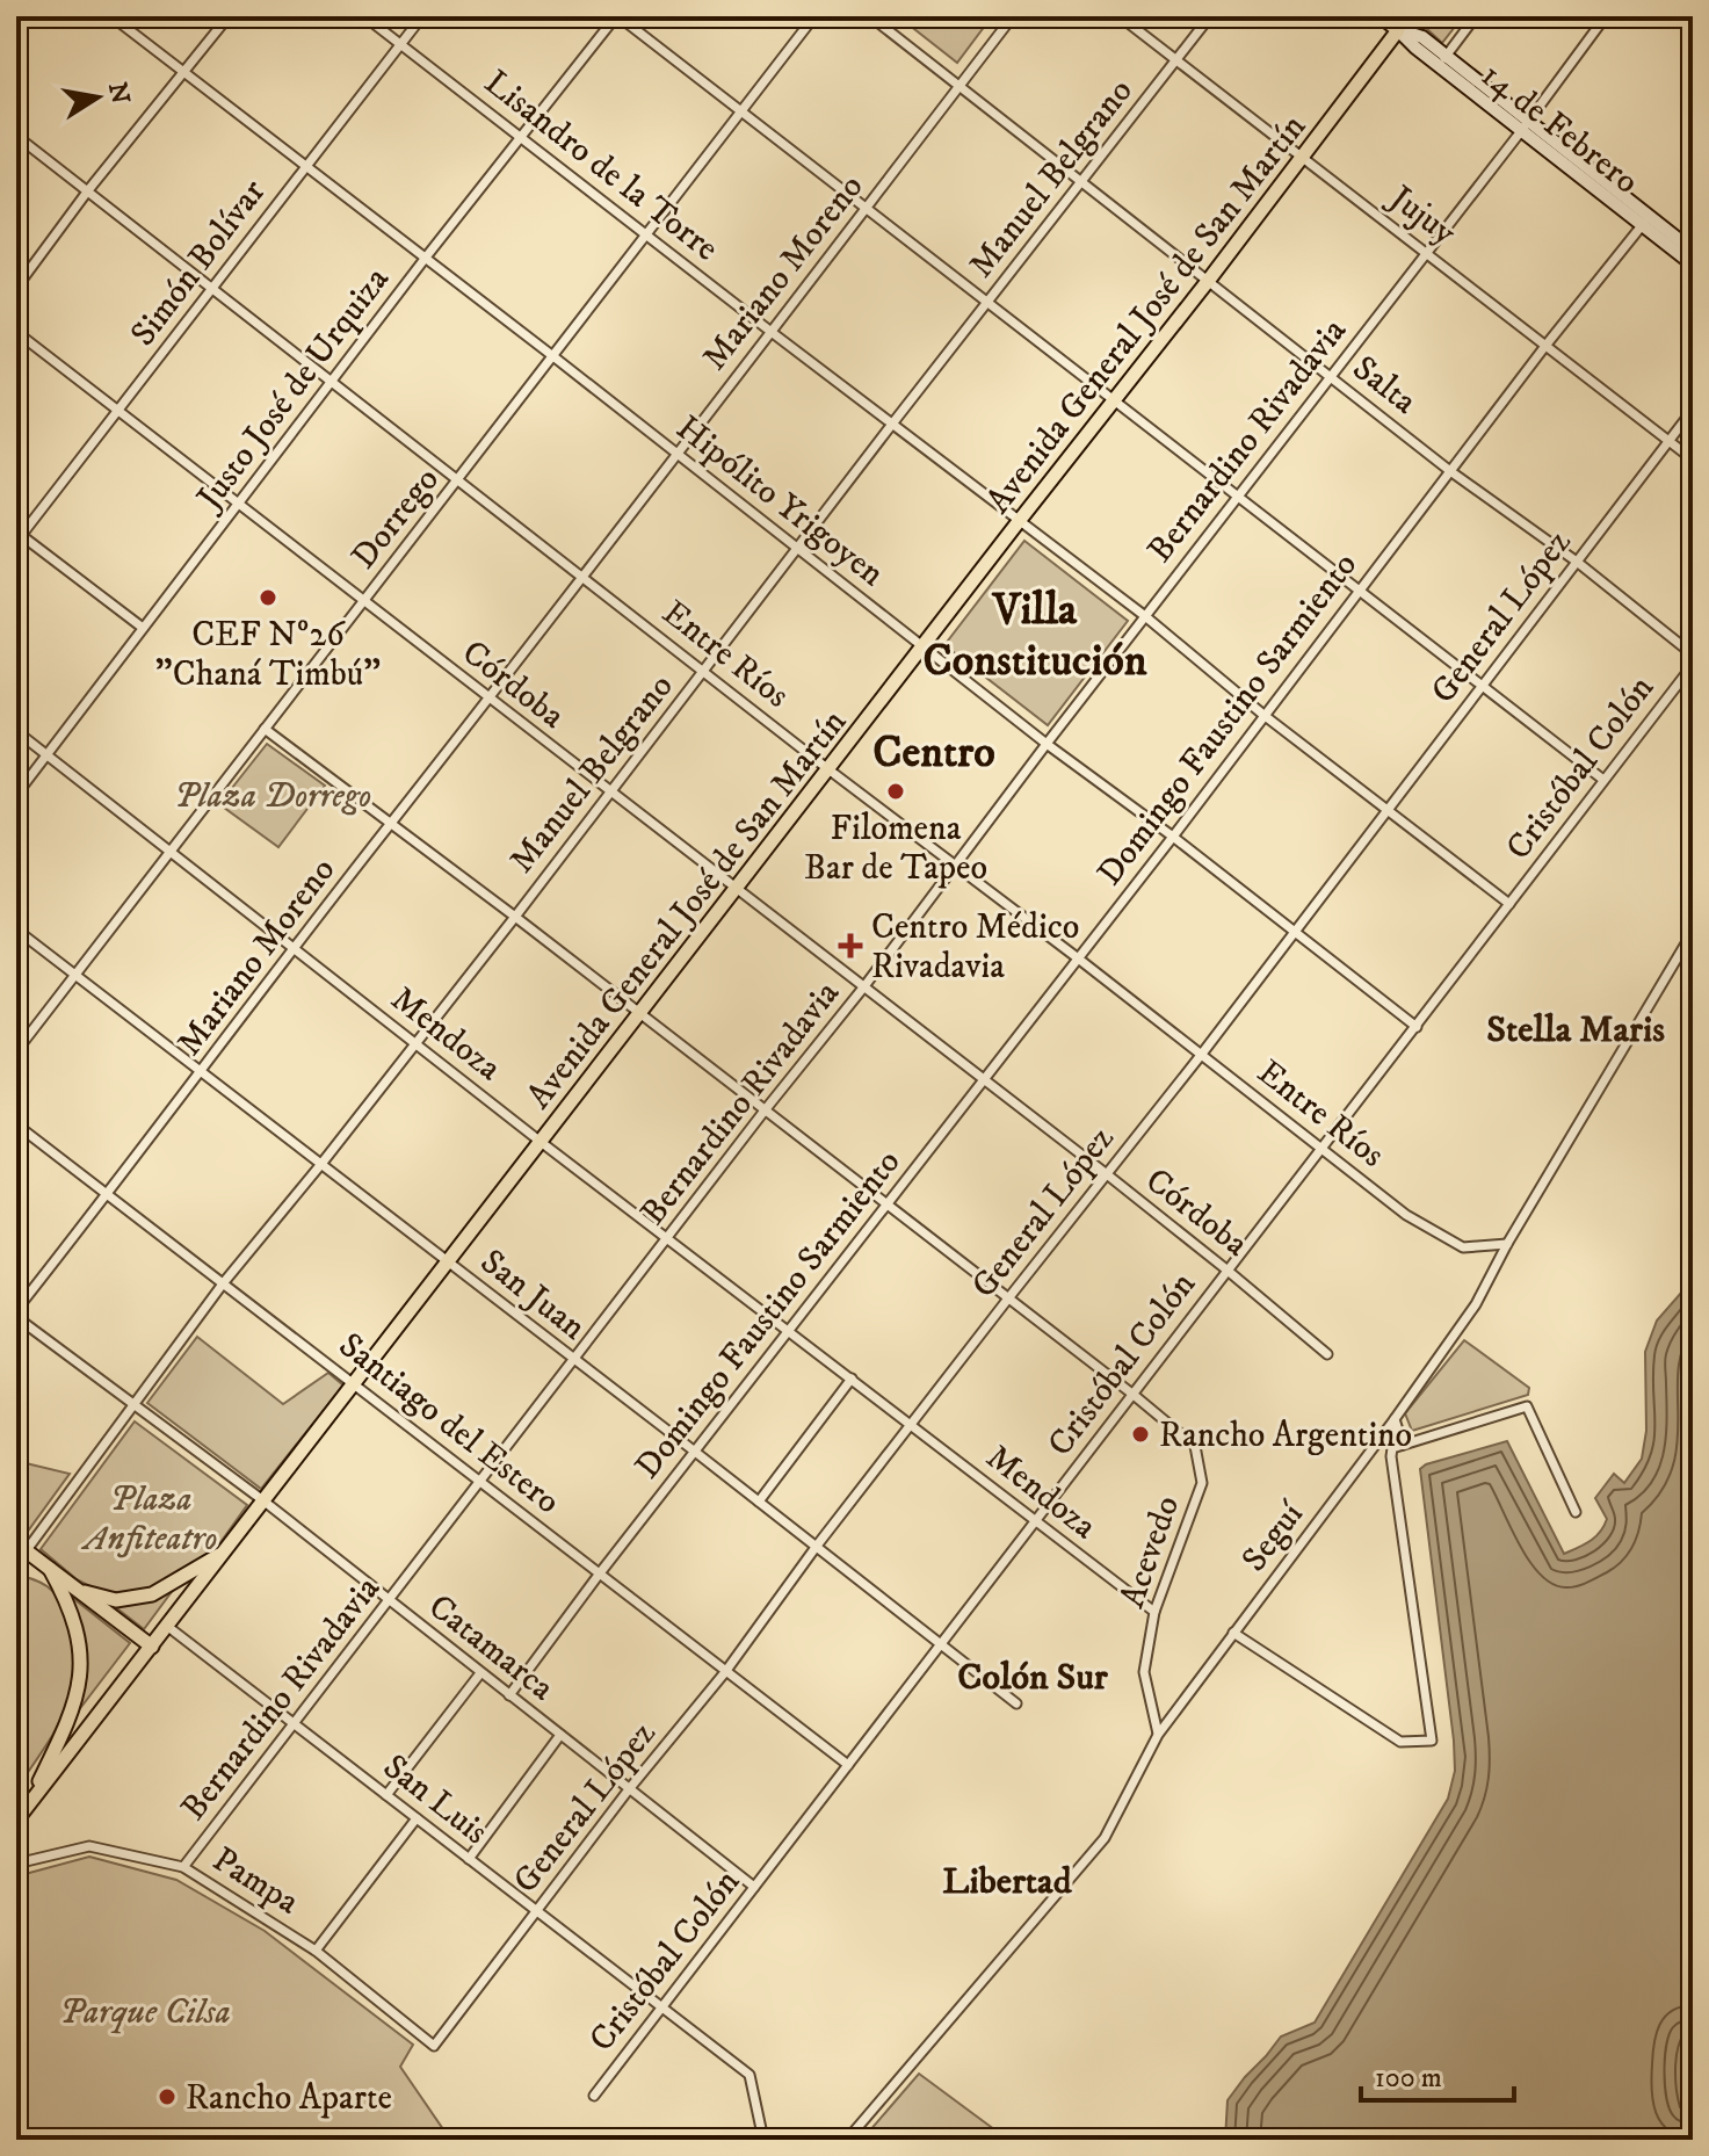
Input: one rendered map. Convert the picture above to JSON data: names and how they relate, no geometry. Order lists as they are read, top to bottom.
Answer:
{
  "streets": {
    "main road": ["14 de Febrero", "Avenida General José de San Martín"],
    "street": [
      "Lisandro de la Torre",
      "Manuel Belgrano",
      "Jujuy",
      "Simón Bolívar",
      "Mariano Moreno",
      "Salta",
      "Justo José de Urquiza",
      "Bernardino Rivadavia",
      "Hipólito Yrigoyen",
      "Dorrego",
      "General López",
      "Entre Ríos",
      "Córdoba",
      "Domingo Faustino Sarmiento",
      "Cristóbal Colón",
      "Mendoza",
      "San Juan",
      "Santiago del Estero",
      "Seguí",
      "Acevedo",
      "Catamarca",
      "San Luis",
      "Pampa"
    ]
  },
  "crossings": [
    ["14 de Febrero", "Avenida General José de San Martín"],
    ["14 de Febrero", "Bernardino Rivadavia"],
    ["14 de Febrero", "Domingo Faustino Sarmiento"],
    ["Lisandro de la Torre", "Manuel Belgrano"],
    ["Lisandro de la Torre", "Simón Bolívar"],
    ["Lisandro de la Torre", "Mariano Moreno"],
    ["Lisandro de la Torre", "Avenida General José de San Martín"],
    ["Lisandro de la Torre", "Justo José de Urquiza"],
    ["Lisandro de la Torre", "Bernardino Rivadavia"],
    ["Lisandro de la Torre", "Dorrego"],
    ["Lisandro de la Torre", "General López"],
    ["Lisandro de la Torre", "Domingo Faustino Sarmiento"],
    ["Lisandro de la Torre", "Cristóbal Colón"],
    ["Manuel Belgrano", "Jujuy"],
    ["Manuel Belgrano", "Salta"],
    ["Manuel Belgrano", "Hipólito Yrigoyen"],
    ["Manuel Belgrano", "Entre Ríos"],
    ["Manuel Belgrano", "Córdoba"],
    ["Manuel Belgrano", "Mendoza"],
    ["Manuel Belgrano", "San Juan"],
    ["Manuel Belgrano", "Santiago del Estero"],
    ["Manuel Belgrano", "Acevedo"],
    ["Manuel Belgrano", "Catamarca"],
    ["Jujuy", "Avenida General José de San Martín"],
    ["Jujuy", "Bernardino Rivadavia"],
    ["Jujuy", "General López"],
    ["Jujuy", "Domingo Faustino Sarmiento"],
    ["Simón Bolívar", "Hipólito Yrigoyen"],
    ["Simón Bolívar", "Entre Ríos"],
    ["Simón Bolívar", "Córdoba"],
    ["Mariano Moreno", "Salta"],
    ["Mariano Moreno", "Hipólito Yrigoyen"],
    ["Mariano Moreno", "Entre Ríos"],
    ["Mariano Moreno", "Córdoba"],
    ["Mariano Moreno", "Mendoza"],
    ["Mariano Moreno", "San Juan"],
    ["Mariano Moreno", "Santiago del Estero"],
    ["Mariano Moreno", "Acevedo"],
    ["Avenida General José de San Martín", "Salta"],
    ["Avenida General José de San Martín", "Hipólito Yrigoyen"],
    ["Avenida General José de San Martín", "Entre Ríos"],
    ["Avenida General José de San Martín", "Córdoba"],
    ["Avenida General José de San Martín", "Mendoza"],
    ["Avenida General José de San Martín", "San Juan"],
    ["Avenida General José de San Martín", "Santiago del Estero"],
    ["Avenida General José de San Martín", "Acevedo"],
    ["Avenida General José de San Martín", "Catamarca"],
    ["Avenida General José de San Martín", "San Luis"],
    ["Salta", "Bernardino Rivadavia"],
    ["Salta", "General López"],
    ["Salta", "Domingo Faustino Sarmiento"],
    ["Justo José de Urquiza", "Hipólito Yrigoyen"],
    ["Justo José de Urquiza", "Entre Ríos"],
    ["Justo José de Urquiza", "Córdoba"],
    ["Justo José de Urquiza", "Mendoza"],
    ["Bernardino Rivadavia", "Hipólito Yrigoyen"],
    ["Bernardino Rivadavia", "Entre Ríos"],
    ["Bernardino Rivadavia", "Córdoba"],
    ["Bernardino Rivadavia", "Mendoza"],
    ["Bernardino Rivadavia", "San Juan"],
    ["Bernardino Rivadavia", "Santiago del Estero"],
    ["Bernardino Rivadavia", "Acevedo"],
    ["Bernardino Rivadavia", "Catamarca"],
    ["Bernardino Rivadavia", "San Luis"],
    ["Bernardino Rivadavia", "Pampa"],
    ["Hipólito Yrigoyen", "Dorrego"],
    ["Hipólito Yrigoyen", "General López"],
    ["Hipólito Yrigoyen", "Domingo Faustino Sarmiento"],
    ["Hipólito Yrigoyen", "Cristóbal Colón"],
    ["Dorrego", "Entre Ríos"],
    ["Dorrego", "Córdoba"],
    ["Dorrego", "Mendoza"],
    ["Dorrego", "San Juan"],
    ["Dorrego", "Acevedo"],
    ["General López", "Entre Ríos"],
    ["General López", "Córdoba"],
    ["General López", "Mendoza"],
    ["General López", "San Juan"],
    ["General López", "Santiago del Estero"],
    ["General López", "Acevedo"],
    ["General López", "Catamarca"],
    ["General López", "San Luis"],
    ["General López", "Pampa"],
    ["Entre Ríos", "Domingo Faustino Sarmiento"],
    ["Entre Ríos", "Cristóbal Colón"],
    ["Entre Ríos", "Seguí"],
    ["Córdoba", "Domingo Faustino Sarmiento"],
    ["Córdoba", "Cristóbal Colón"],
    ["Domingo Faustino Sarmiento", "Mendoza"],
    ["Domingo Faustino Sarmiento", "San Juan"],
    ["Domingo Faustino Sarmiento", "Santiago del Estero"],
    ["Domingo Faustino Sarmiento", "Acevedo"],
    ["Domingo Faustino Sarmiento", "Catamarca"],
    ["Cristóbal Colón", "Mendoza"],
    ["Cristóbal Colón", "San Juan"],
    ["Cristóbal Colón", "Santiago del Estero"],
    ["Cristóbal Colón", "Acevedo"],
    ["Cristóbal Colón", "Catamarca"],
    ["Cristóbal Colón", "San Luis"],
    ["Mendoza", "Acevedo"],
    ["Seguí", "Acevedo"]
  ],
  "districts": [
    "Villa Constitución",
    "Centro",
    "Stella Maris",
    "Colón Sur",
    "Libertad"
  ],
  "parks": ["Plaza Dorrego", "Plaza Anfiteatro", "Parque Cilsa"],
  "places": {
    "other": [
      "CEF Nº26 \"Chaná Timbú\"",
      "Filomena Bar de Tapeo",
      "Rancho Argentino",
      "Rancho Aparte"
    ],
    "health": ["Centro Médico Rivadavia"]
  },
  "scale_bar": "100 m",
  "north": "right"
}
